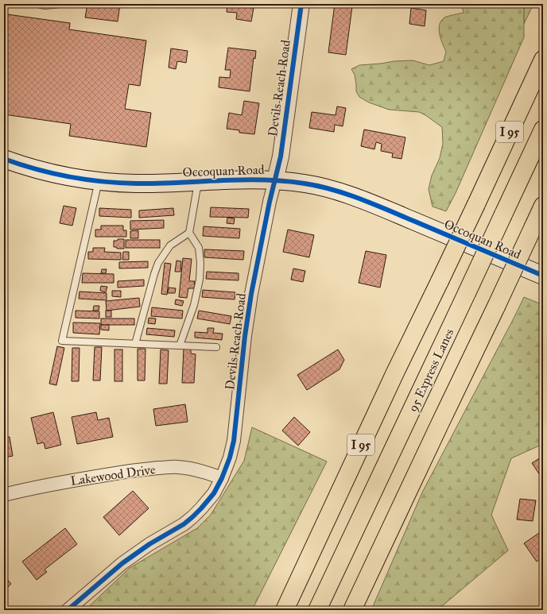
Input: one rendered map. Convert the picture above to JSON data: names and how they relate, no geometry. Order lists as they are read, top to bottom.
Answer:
{
  "streets": {
    "highway": ["I 95", "95 Express Lanes"],
    "main road": ["Occoquan Road"],
    "street": ["Devils Reach Road", "Lakewood Drive"]
  },
  "crossings": [
    ["Devils Reach Road", "Occoquan Road"],
    ["Devils Reach Road", "Lakewood Drive"]
  ]
}
